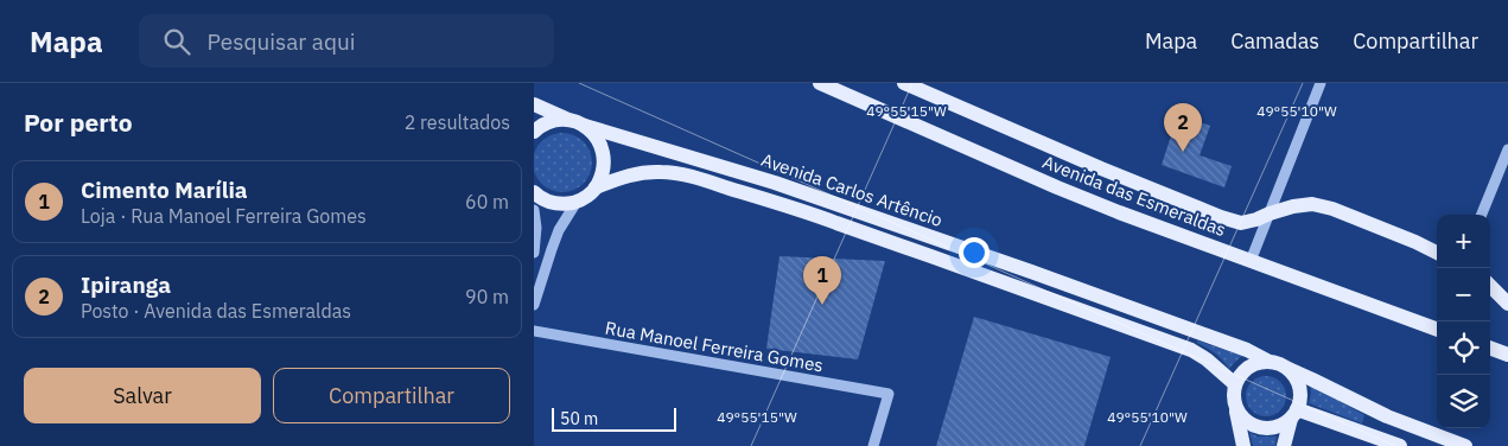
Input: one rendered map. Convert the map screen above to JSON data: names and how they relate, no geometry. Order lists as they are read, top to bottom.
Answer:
{
  "streets": {
    "main road": ["Avenida Carlos Artêncio", "Avenida das Esmeraldas"],
    "street": ["Rua Manoel Ferreira Gomes"]
  },
  "scale_bar": "50 m",
  "page": {
    "header": "Mapa",
    "search": "Pesquisar aqui",
    "nav": ["Mapa", "Camadas", "Compartilhar"],
    "heading": ["Por perto", "2 resultados"],
    "pins": ["2", "1"],
    "list": [
      {
        "mark": "1",
        "name": "Cimento Marília",
        "note": "Loja · Rua Manoel Ferreira Gomes",
        "value": "60 m"
      },
      {
        "mark": "2",
        "name": "Ipiranga",
        "note": "Posto · Avenida das Esmeraldas",
        "value": "90 m"
      }
    ],
    "map_buttons": ["+", "−"],
    "buttons": ["Salvar", "Compartilhar"],
    "scale": "50 m"
  },
  "coordinates": ["49°55'15\"W", "49°55'10\"W"]
}
